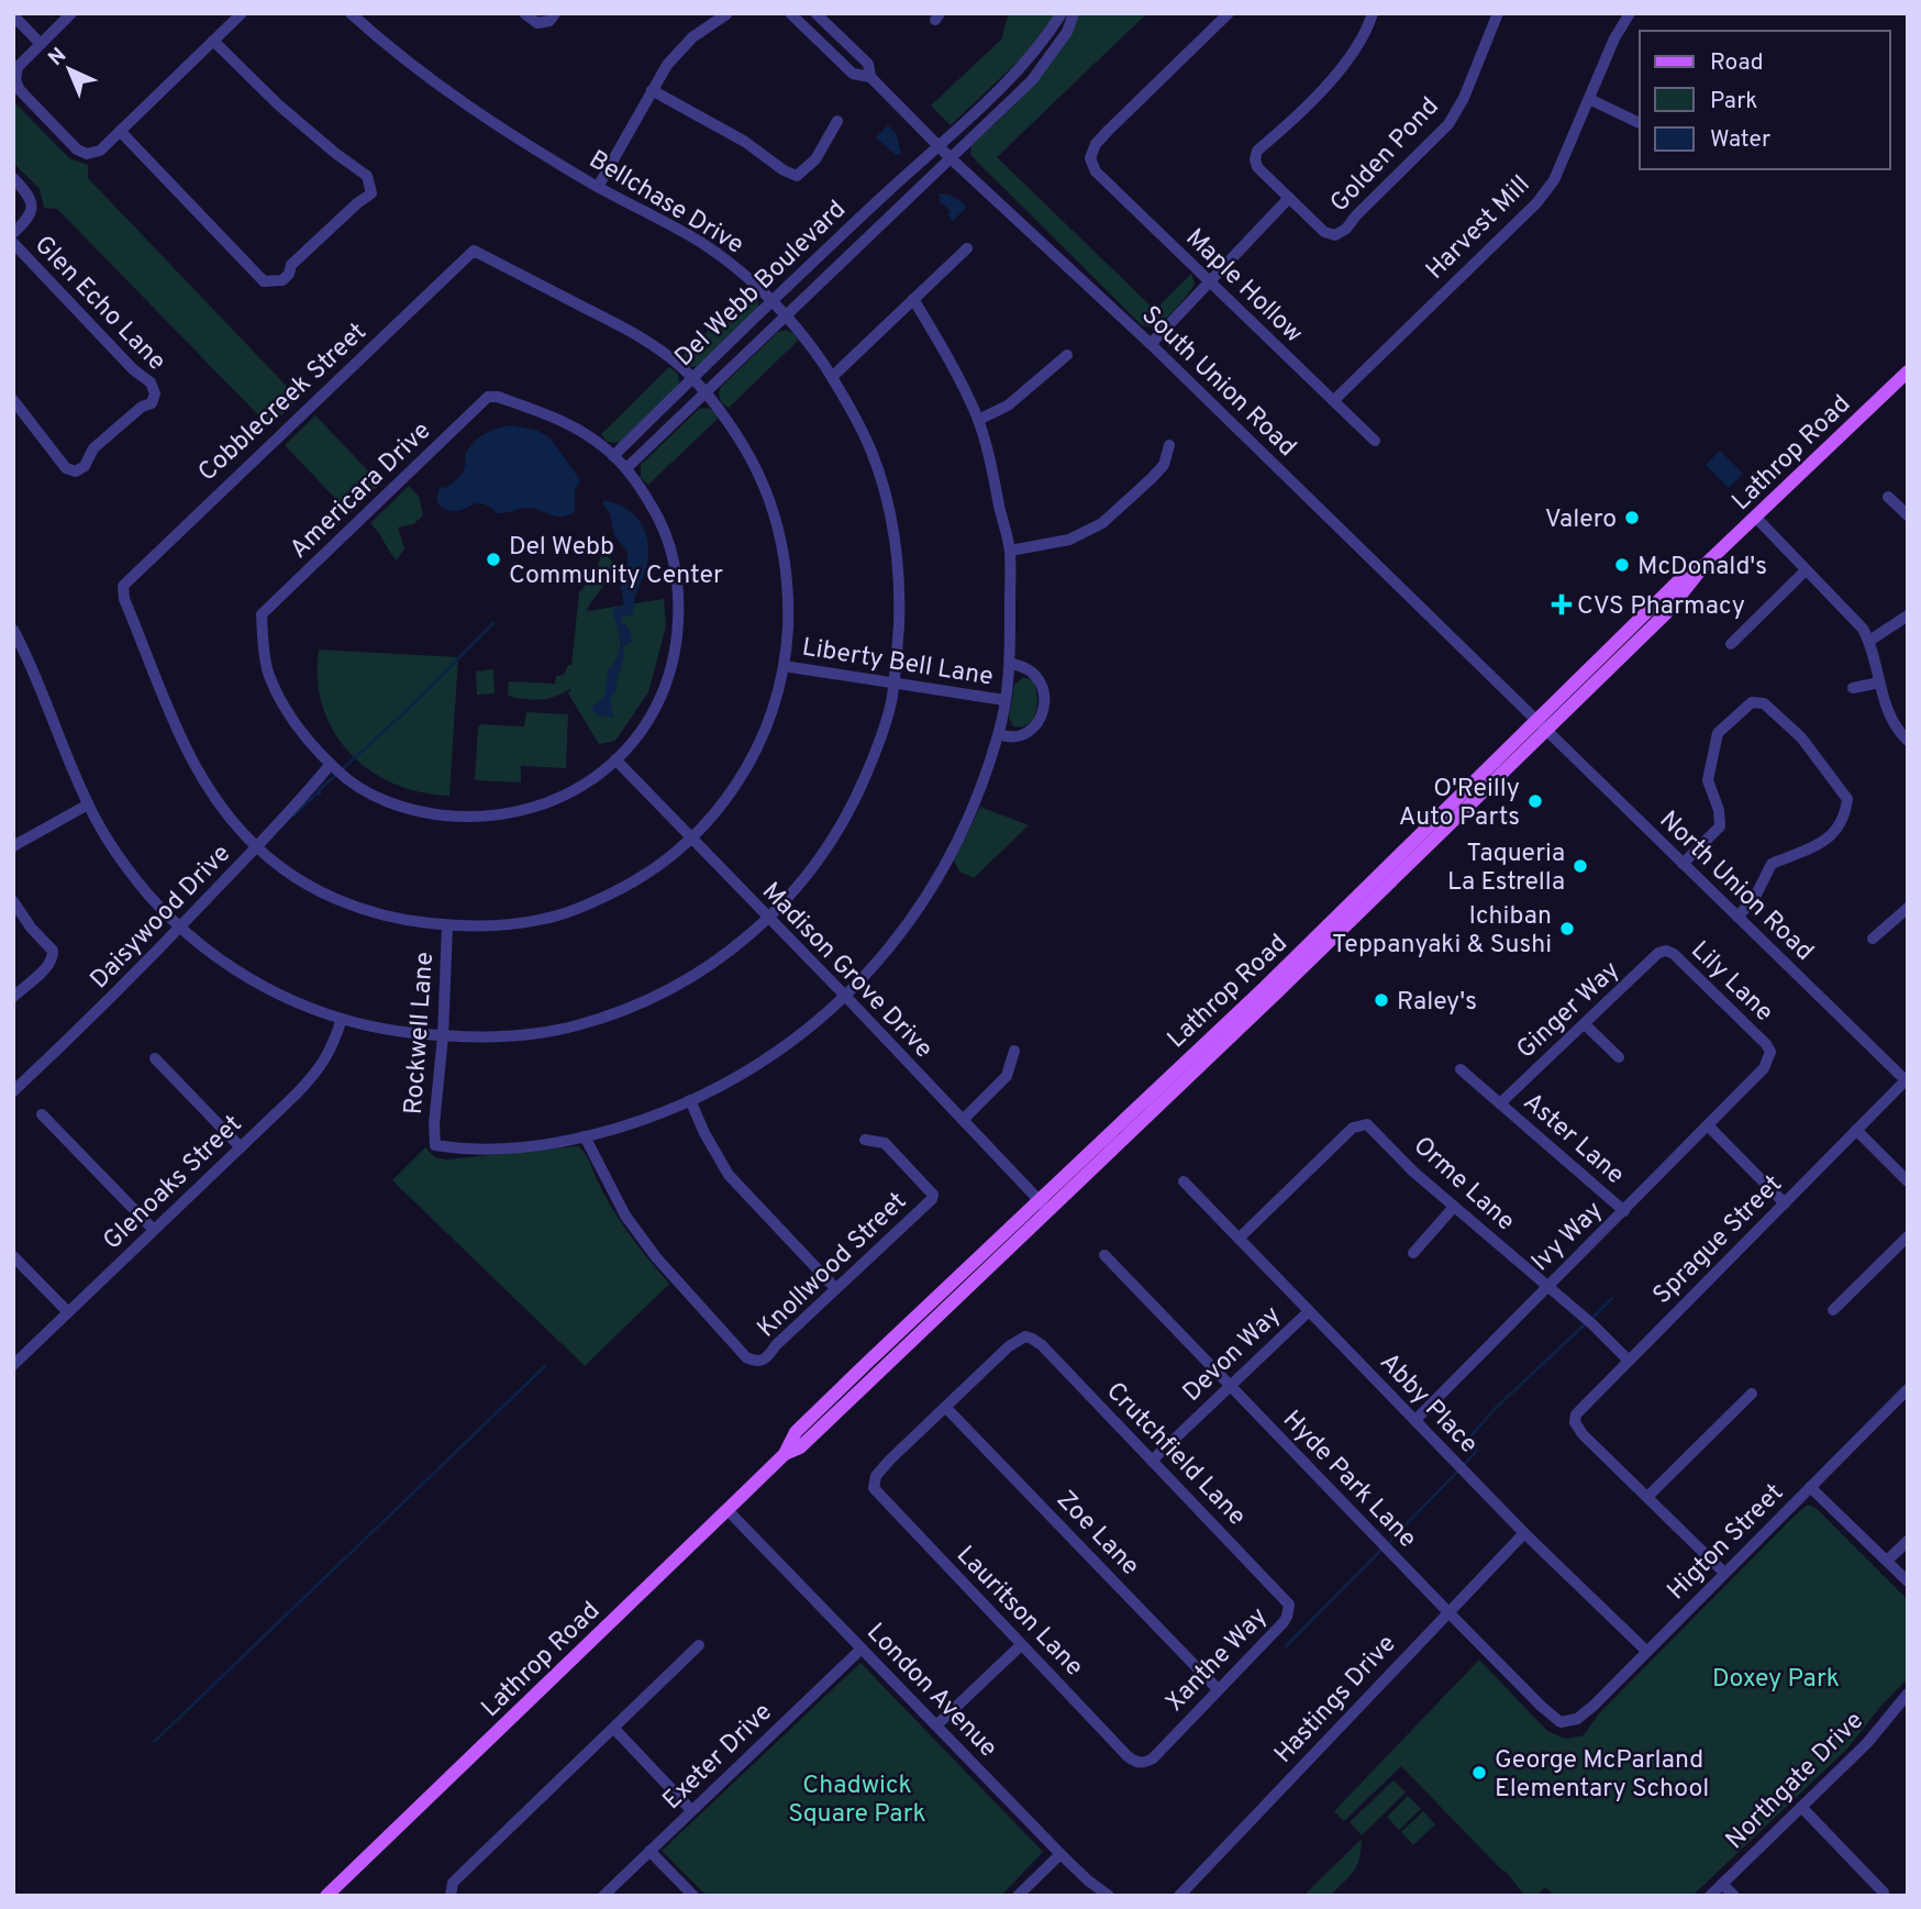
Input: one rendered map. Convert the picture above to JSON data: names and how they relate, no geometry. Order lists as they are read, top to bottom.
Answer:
{
  "streets": {
    "main road": ["Lathrop Road"],
    "street": [
      "Golden Pond",
      "Bellchase Drive",
      "Harvest Mill",
      "Del Webb Boulevard",
      "Maple Hollow",
      "Glen Echo Lane",
      "South Union Road",
      "Cobblecreek Street",
      "Americara Drive",
      "Liberty Bell Lane",
      "North Union Road",
      "Daisywood Drive",
      "Madison Grove Drive",
      "Lily Lane",
      "Ginger Way",
      "Rockwell Lane",
      "Aster Lane",
      "Glenoaks Street",
      "Orme Lane",
      "Ivy Way",
      "Sprague Street",
      "Knollwood Street",
      "Devon Way",
      "Abby Place",
      "Crutchfield Lane",
      "Hyde Park Lane",
      "Zoe Lane",
      "Higton Street",
      "Lauritson Lane",
      "Xanthe Way",
      "London Avenue",
      "Hastings Drive",
      "Exeter Drive",
      "Northgate Drive"
    ]
  },
  "crossings": [
    ["Bellchase Drive", "Del Webb Boulevard"],
    ["Bellchase Drive", "Liberty Bell Lane"],
    ["Bellchase Drive", "Daisywood Drive"],
    ["Bellchase Drive", "Madison Grove Drive"],
    ["Bellchase Drive", "Rockwell Lane"],
    ["Bellchase Drive", "Glenoaks Street"],
    ["Harvest Mill", "Maple Hollow"],
    ["Del Webb Boulevard", "South Union Road"],
    ["Del Webb Boulevard", "Cobblecreek Street"],
    ["Del Webb Boulevard", "Americara Drive"],
    ["South Union Road", "Lathrop Road"],
    ["South Union Road", "North Union Road"],
    ["Cobblecreek Street", "Daisywood Drive"],
    ["Lathrop Road", "North Union Road"],
    ["Lathrop Road", "Madison Grove Drive"],
    ["Lathrop Road", "London Avenue"],
    ["Americara Drive", "Daisywood Drive"],
    ["North Union Road", "Sprague Street"],
    ["Lily Lane", "Ginger Way"],
    ["Lily Lane", "Ivy Way"],
    ["Ginger Way", "Aster Lane"],
    ["Rockwell Lane", "Knollwood Street"],
    ["Aster Lane", "Ivy Way"],
    ["Orme Lane", "Ivy Way"],
    ["Orme Lane", "Sprague Street"],
    ["Orme Lane", "Abby Place"],
    ["Ivy Way", "Abby Place"],
    ["Devon Way", "Abby Place"],
    ["Devon Way", "Crutchfield Lane"],
    ["Devon Way", "Hyde Park Lane"],
    ["Abby Place", "Higton Street"],
    ["Abby Place", "Hastings Drive"],
    ["Crutchfield Lane", "Zoe Lane"],
    ["Crutchfield Lane", "Lauritson Lane"],
    ["Crutchfield Lane", "Xanthe Way"],
    ["Hyde Park Lane", "Higton Street"],
    ["Hyde Park Lane", "Hastings Drive"],
    ["Zoe Lane", "Lauritson Lane"],
    ["Zoe Lane", "Xanthe Way"],
    ["Lauritson Lane", "Xanthe Way"],
    ["London Avenue", "Exeter Drive"]
  ],
  "parks": ["Doxey Park", "Chadwick Square Park"],
  "places": {
    "other": [
      "Valero",
      "Del Webb Community Center",
      "McDonald's",
      "O'Reilly Auto Parts",
      "Taqueria La Estrella",
      "Ichiban Teppanyaki & Sushi",
      "Raley's",
      "George McParland Elementary School"
    ],
    "health": ["CVS Pharmacy"]
  },
  "legend": ["Road", "Park", "Water"],
  "north": "top left"
}
